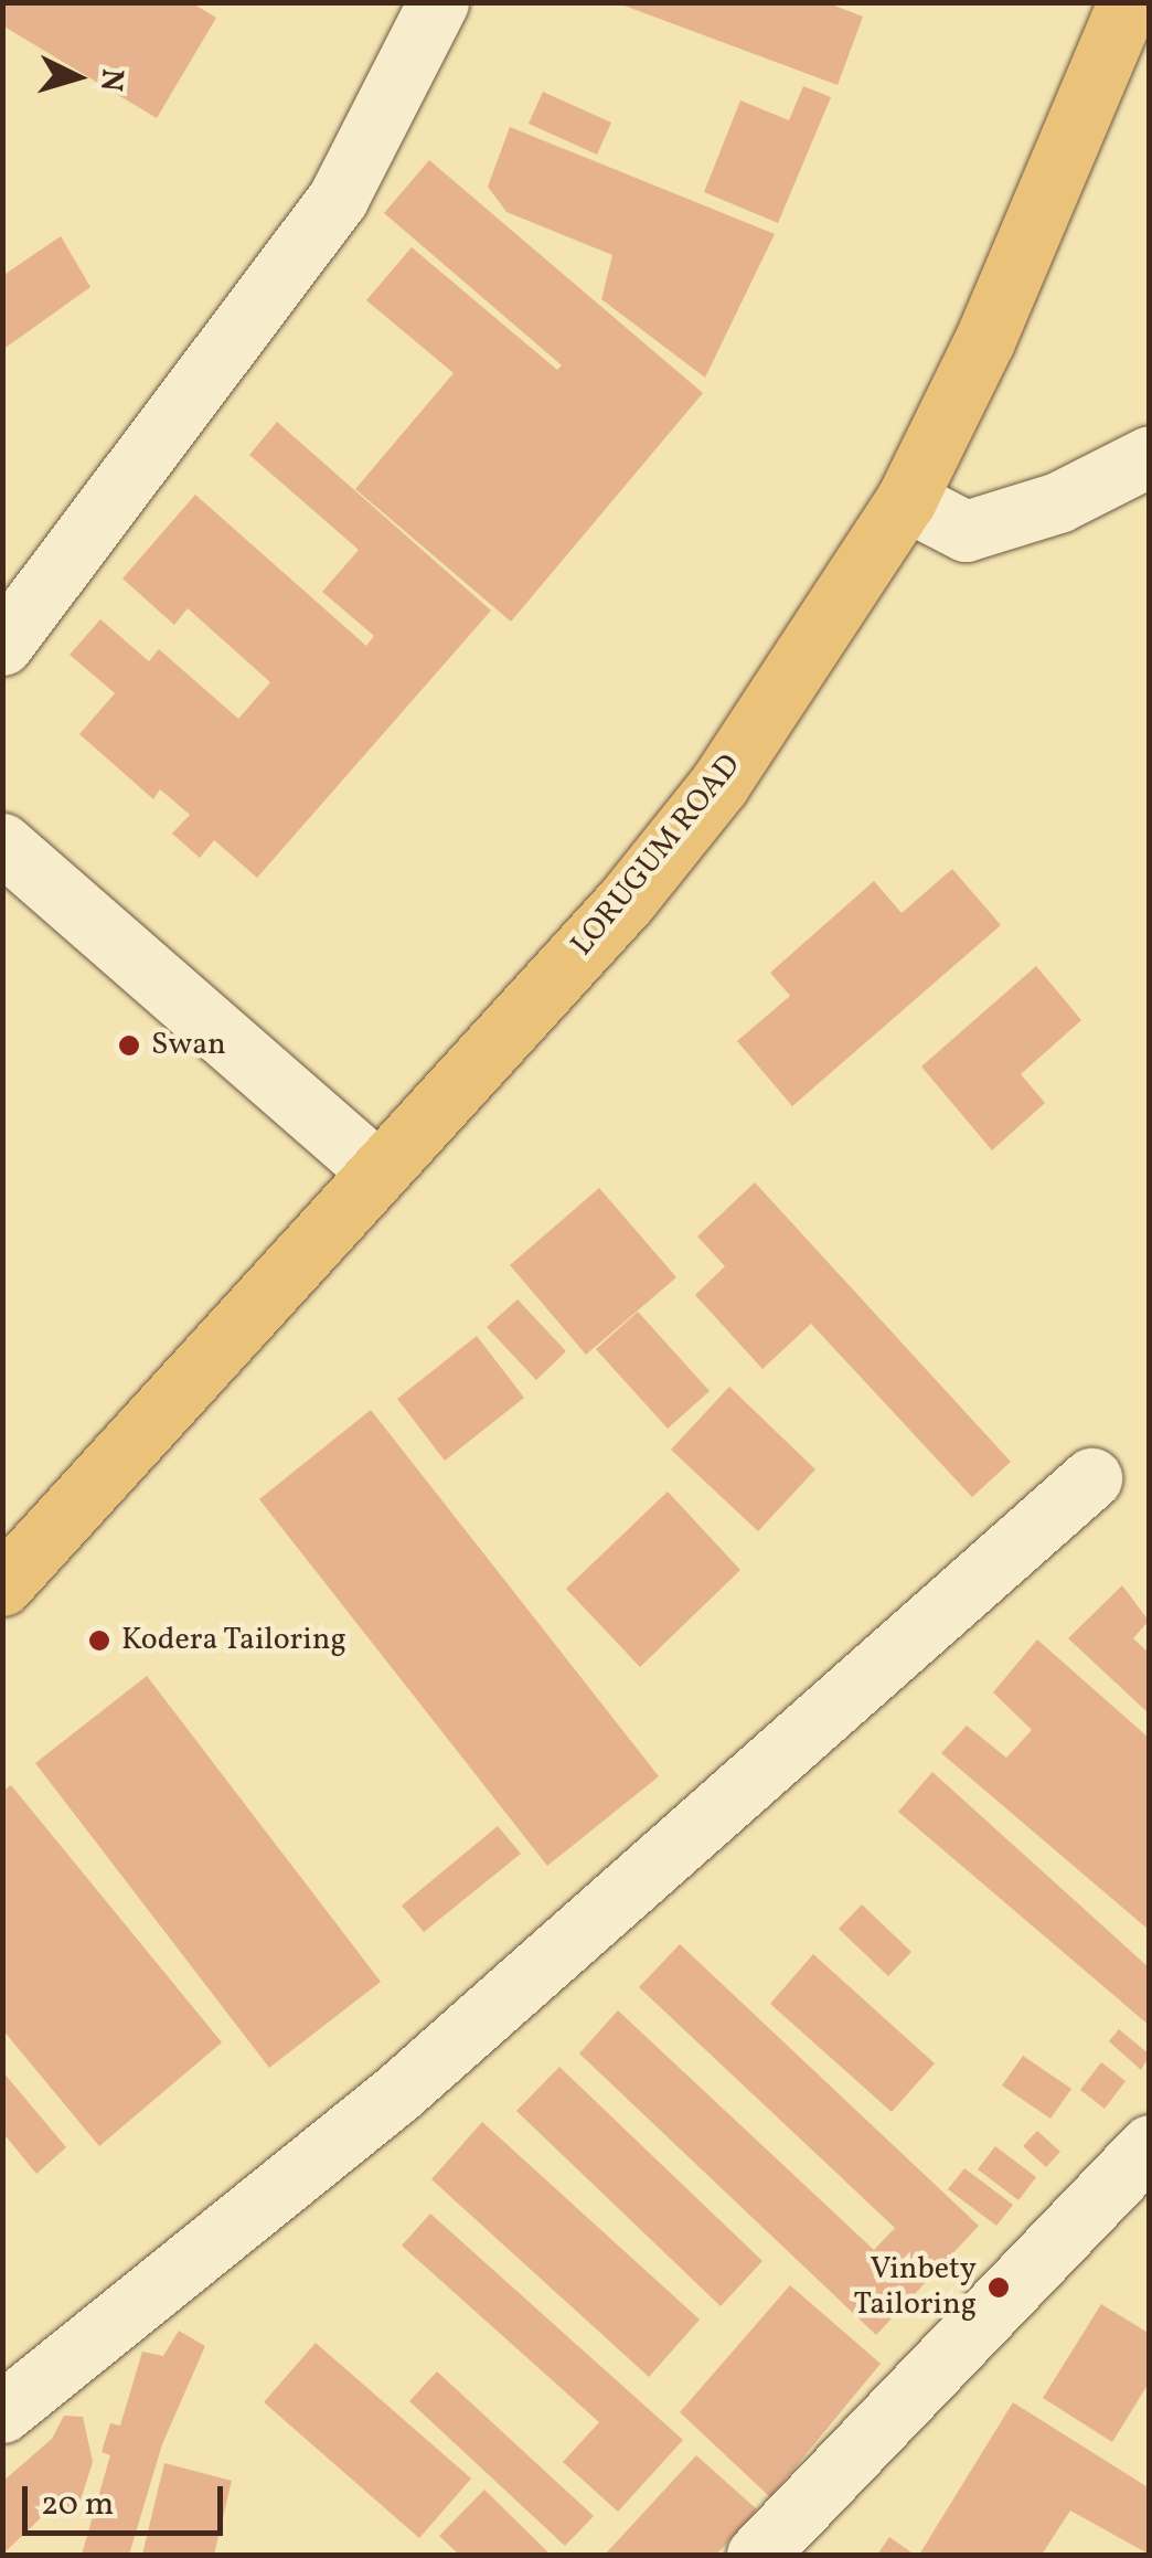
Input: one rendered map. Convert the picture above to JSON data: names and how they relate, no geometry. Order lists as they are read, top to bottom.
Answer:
{
  "streets": {
    "main road": ["LORUGUM ROAD"]
  },
  "places": ["Swan", "Kodera Tailoring", "Vinbety Tailoring"],
  "scale_bar": "20 m",
  "north": "right"
}
